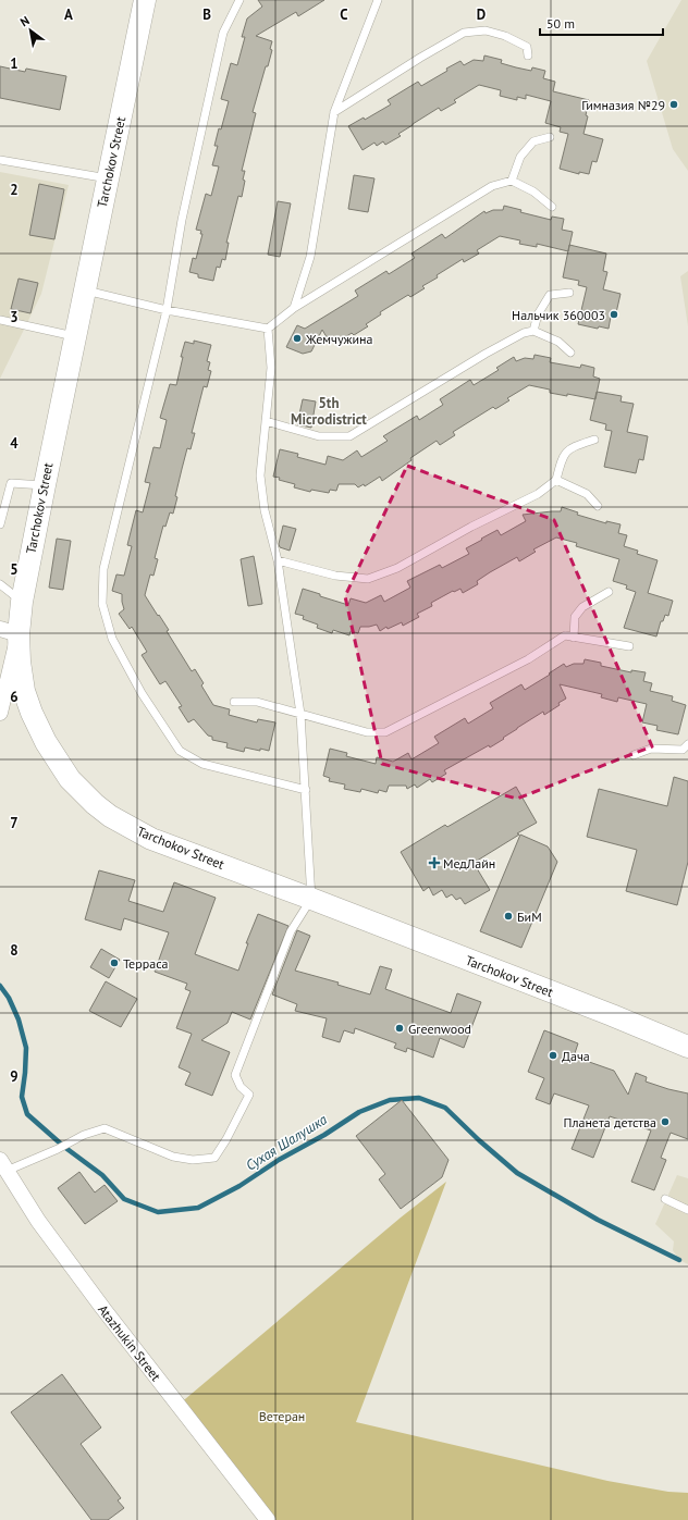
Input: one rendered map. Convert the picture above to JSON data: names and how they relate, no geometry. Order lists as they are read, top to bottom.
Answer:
{
  "streets": {
    "main road": ["Tarchokov Street"],
    "street": ["Atazhukin Street"]
  },
  "districts": ["5th Microdistrict"],
  "water": ["Сухая Шалушка"],
  "parks": ["Ветеран"],
  "places": {
    "other": [
      "Гимназия №29",
      "Нальчик 360003",
      "Жемчужина",
      "БиМ",
      "Терраса",
      "Greenwood",
      "Дача",
      "Планета детства"
    ],
    "health": ["МедЛайн"]
  },
  "scale_bar": "50 m",
  "north": "top left",
  "grid": {
    "columns": [
      "A",
      "B",
      "C",
      "D"
    ],
    "rows": [
      "1",
      "2",
      "3",
      "4",
      "5",
      "6",
      "7",
      "8",
      "9"
    ]
  }
}
